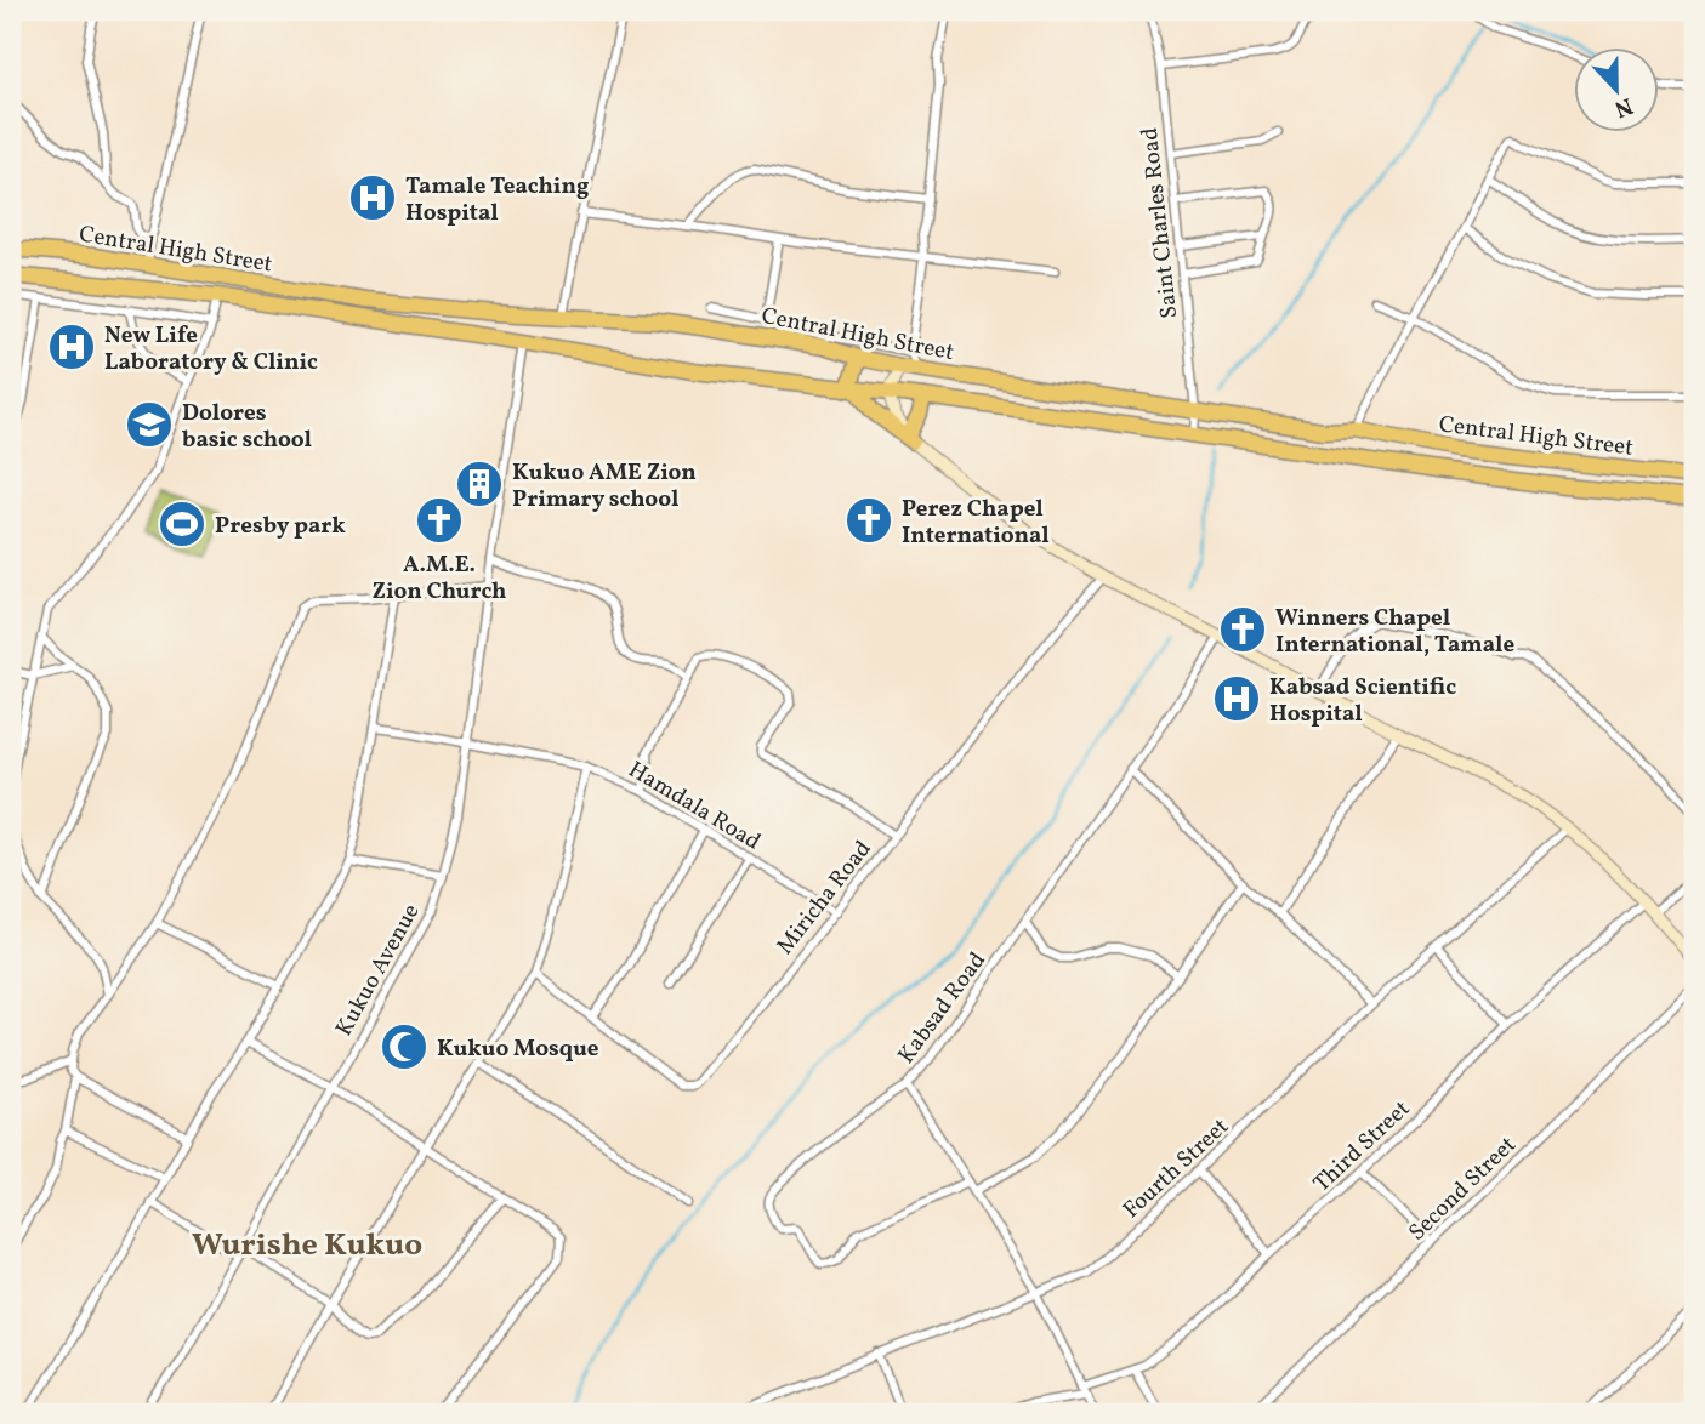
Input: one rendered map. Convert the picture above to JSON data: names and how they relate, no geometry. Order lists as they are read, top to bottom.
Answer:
{
  "streets": {
    "highway": ["Central High Street"],
    "street": [
      "Saint Charles Road",
      "Hamdala Road",
      "Miricha Road",
      "Kukuo Avenue",
      "Kabsad Road",
      "Third Street",
      "Fourth Street",
      "Second Street"
    ]
  },
  "crossings": [
    ["Saint Charles Road", "Central High Street"],
    ["Central High Street", "Kukuo Avenue"],
    ["Hamdala Road", "Miricha Road"],
    ["Hamdala Road", "Kukuo Avenue"],
    ["Kabsad Road", "Third Street"],
    ["Kabsad Road", "Fourth Street"]
  ],
  "districts": ["Wurishe Kukuo"],
  "places": {
    "hospital": ["Tamale Teaching Hospital", "New Life Laboratory & Clinic", "Kabsad Scientific Hospital"],
    "school or university": ["Dolores basic school"],
    "building": ["Kukuo AME Zion Primary school"],
    "church": ["A.M.E. Zion Church", "Perez Chapel International", "Winners Chapel International, Tamale"],
    "sports": ["Presby park"],
    "mosque": ["Kukuo Mosque"]
  },
  "north": "bottom"
}
